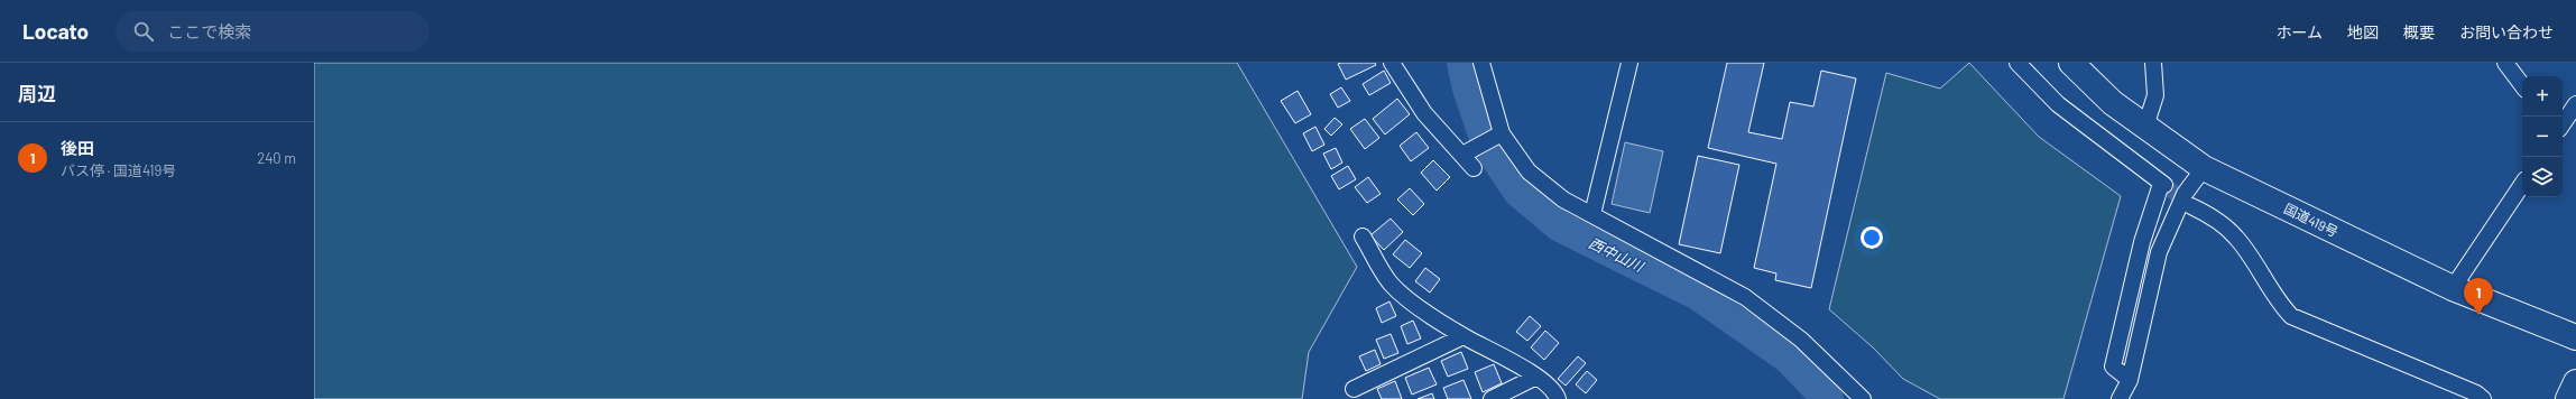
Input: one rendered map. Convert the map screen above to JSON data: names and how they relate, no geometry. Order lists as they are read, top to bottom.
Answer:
{
  "streets": {
    "main road": ["国道419号"]
  },
  "water": ["西中山川"],
  "page": {
    "header": "Locato",
    "search": "ここで検索",
    "nav": [
      "ホーム",
      "地図",
      "概要",
      "お問い合わせ"
    ],
    "heading": "周辺",
    "map_buttons": ["+", "−"],
    "list": [
      {
        "mark": "1",
        "name": "後田",
        "note": "バス停 · 国道419号",
        "value": "240 m"
      }
    ],
    "pins": "1"
  }
}
